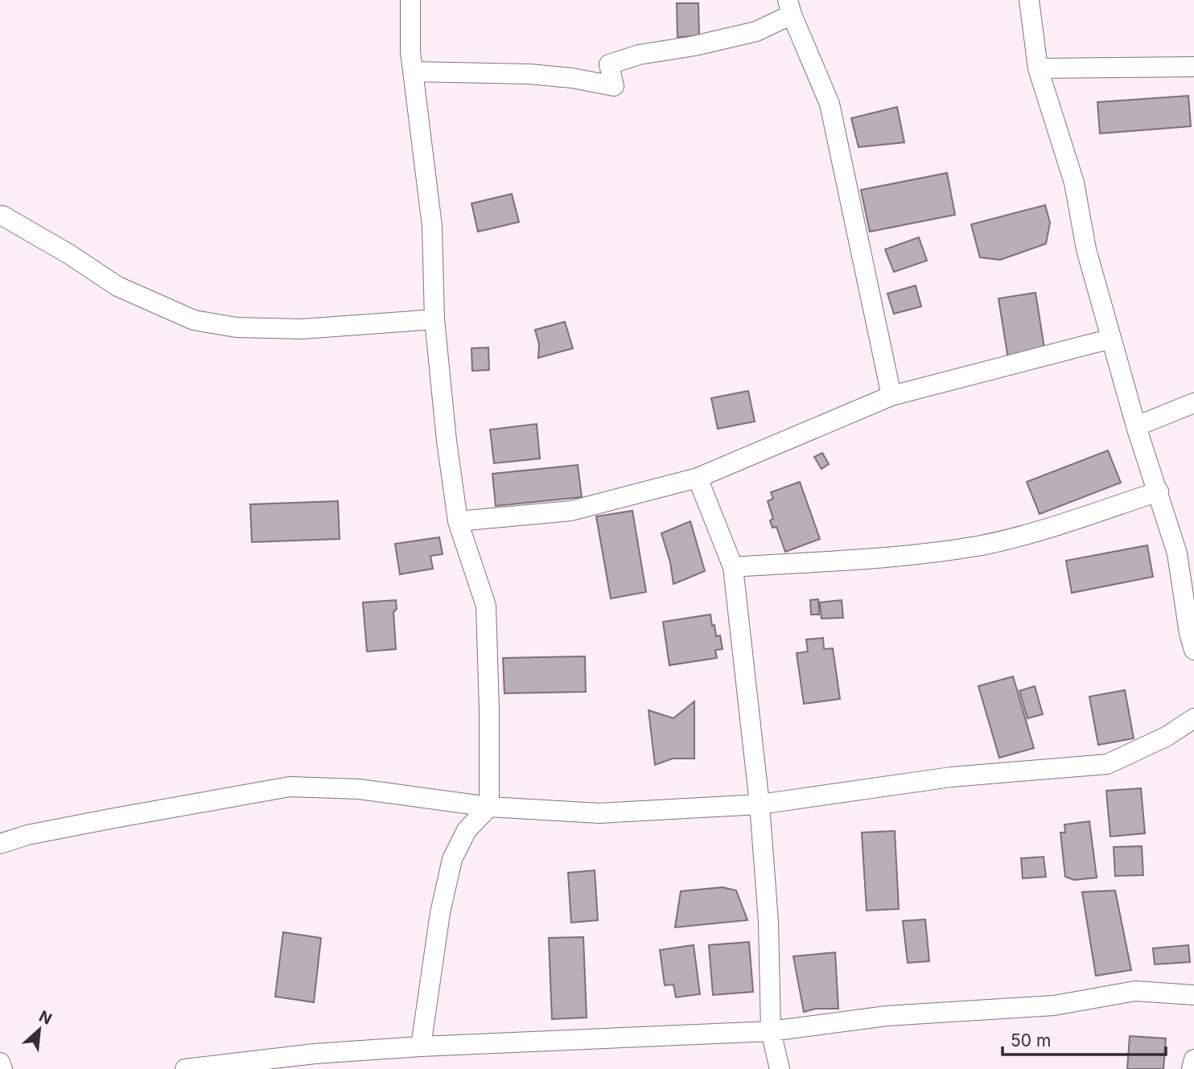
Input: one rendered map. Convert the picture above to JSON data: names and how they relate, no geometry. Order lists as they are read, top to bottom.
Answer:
{
  "scale_bar": "50 m",
  "north": "top right"
}
